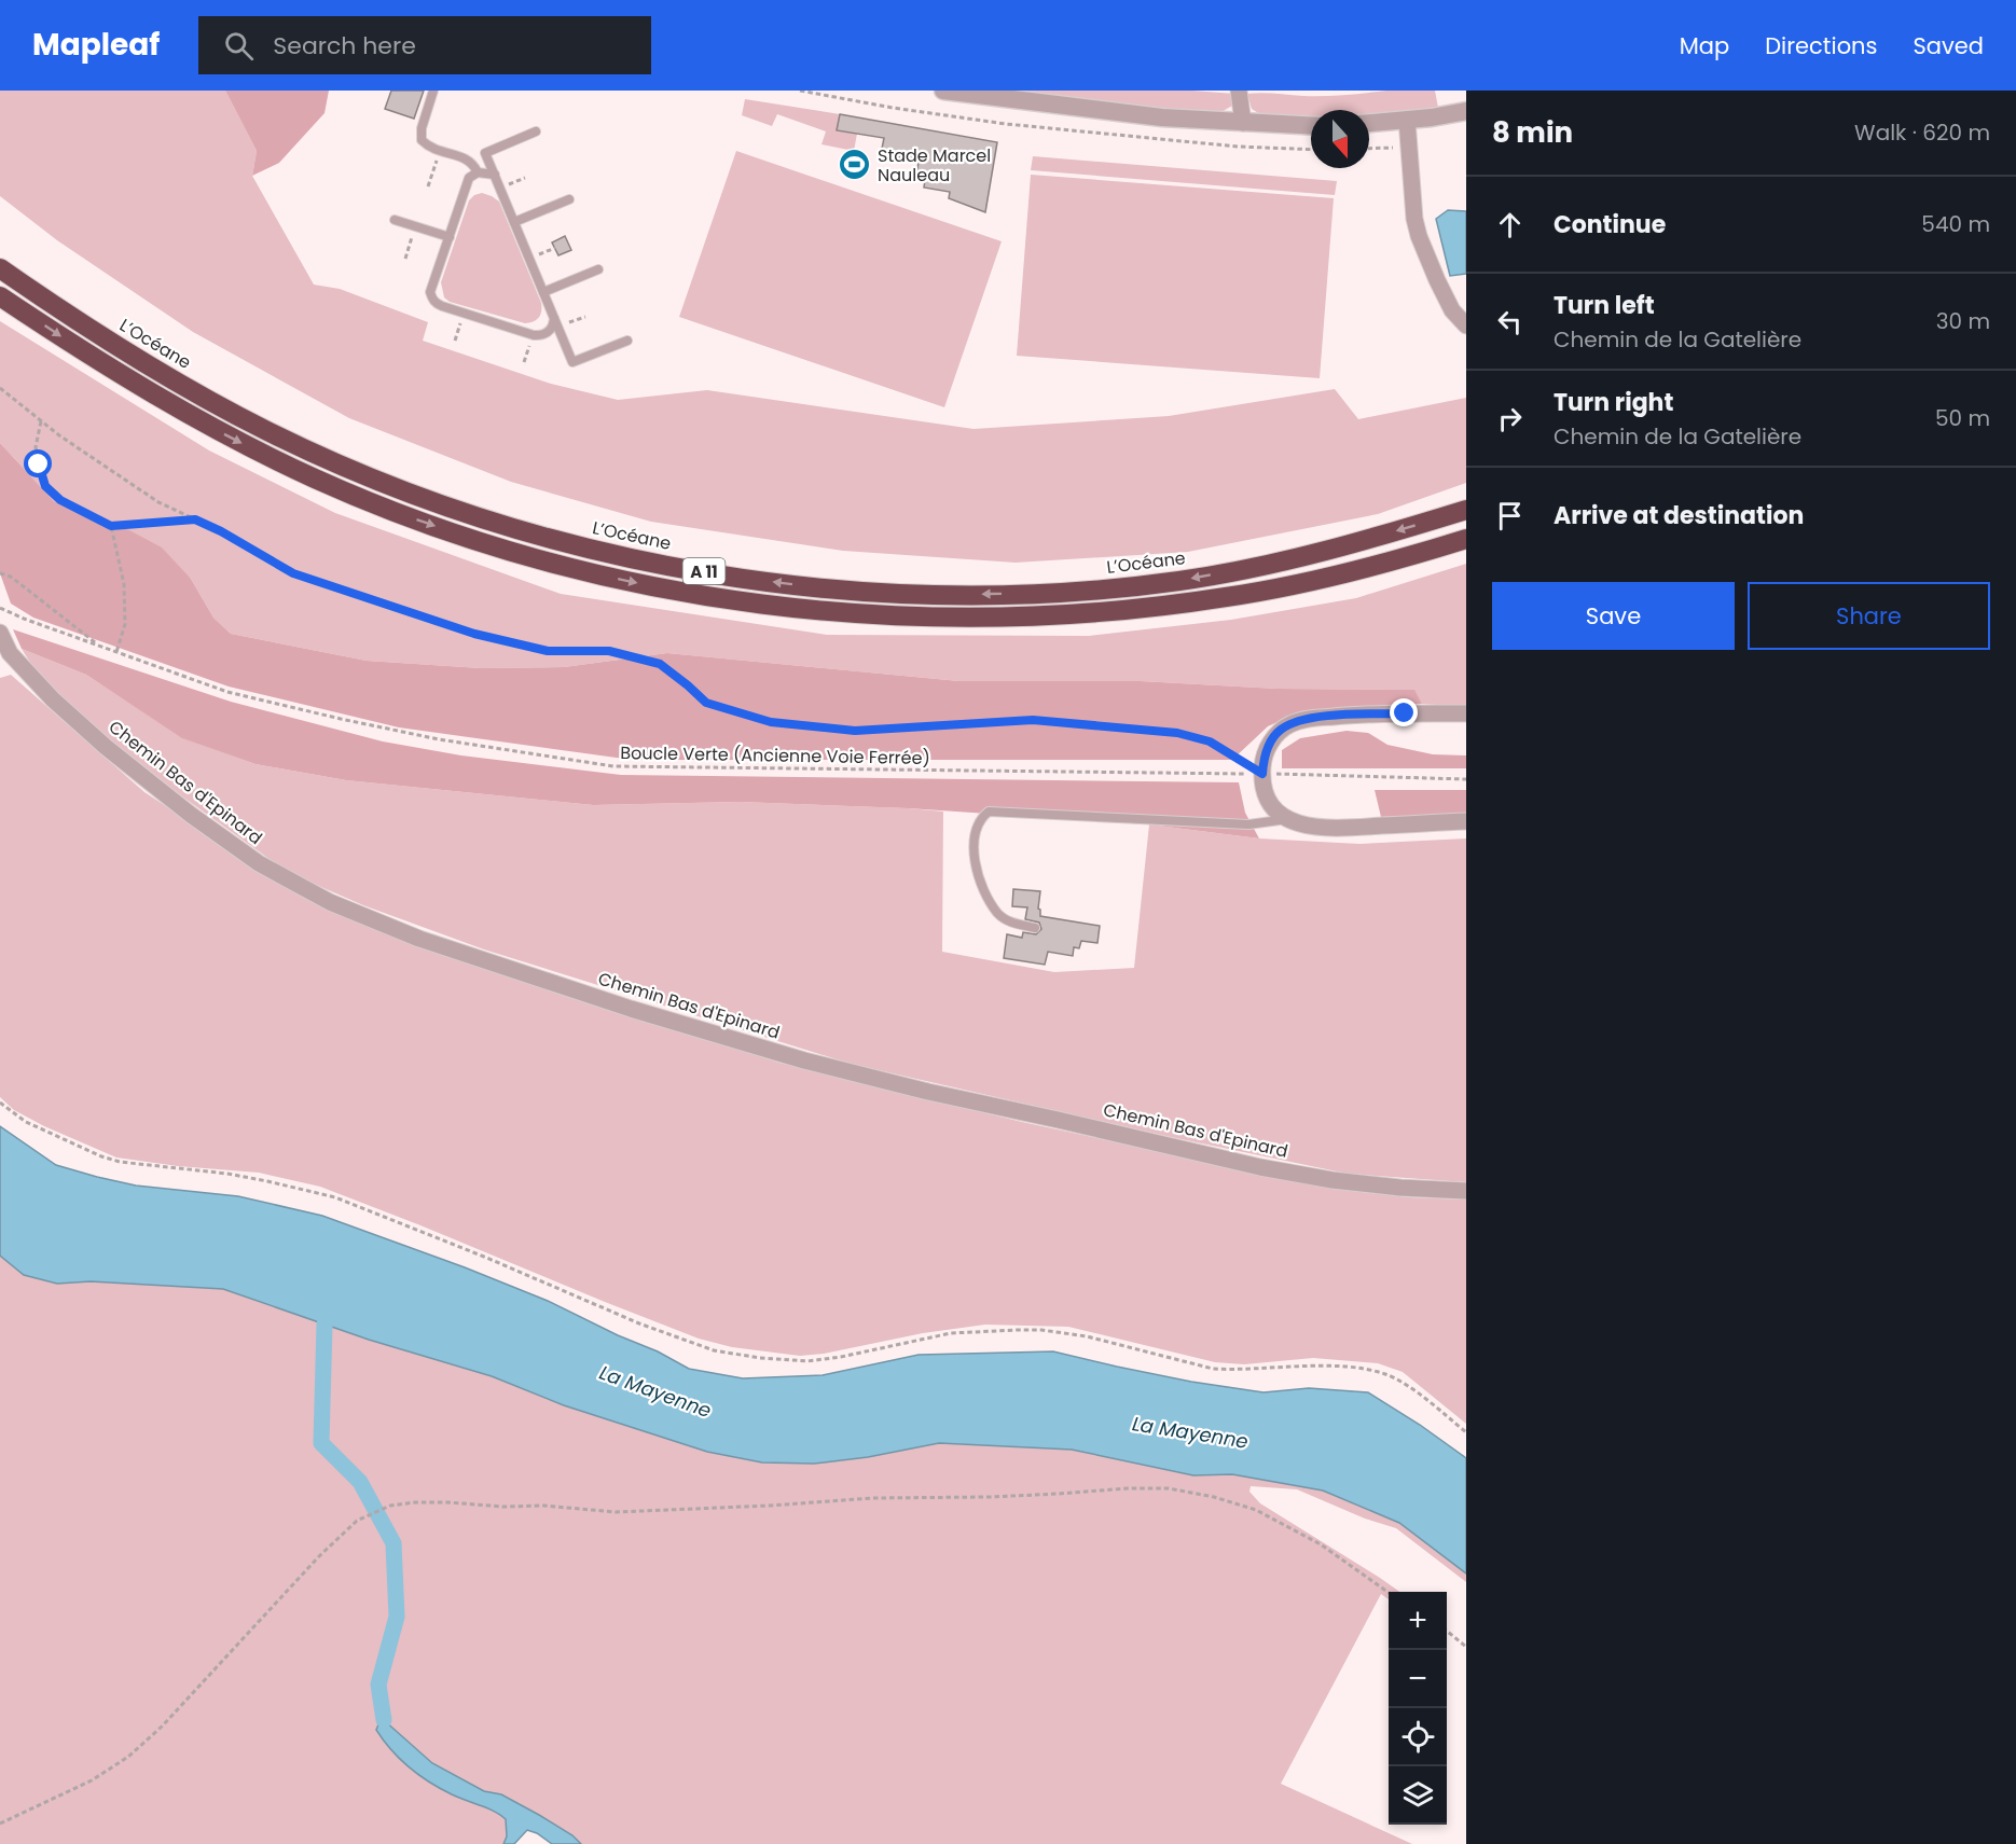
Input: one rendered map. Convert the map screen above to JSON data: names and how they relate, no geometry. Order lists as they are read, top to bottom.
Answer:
{
  "streets": {
    "highway": ["L’Océane", "A 11"],
    "street": ["Chemin Bas d'Epinard"],
    "path": ["Boucle Verte (Ancienne Voie Ferrée)"]
  },
  "water": ["La Mayenne"],
  "places": {
    "sports": ["Stade Marcel Nauleau"]
  },
  "north": "bottom",
  "page": {
    "header": "Mapleaf",
    "search": "Search here",
    "nav": ["Map", "Directions", "Saved"],
    "heading": ["8 min", "Walk · 620 m"],
    "list": [
      ["Continue", "540 m"],
      ["Turn left", "Chemin de la Gatelière", "30 m"],
      ["Turn right", "Chemin de la Gatelière", "50 m"],
      "Arrive at destination"
    ],
    "buttons": ["Save", "Share"],
    "map_buttons": ["+", "−"]
  }
}
